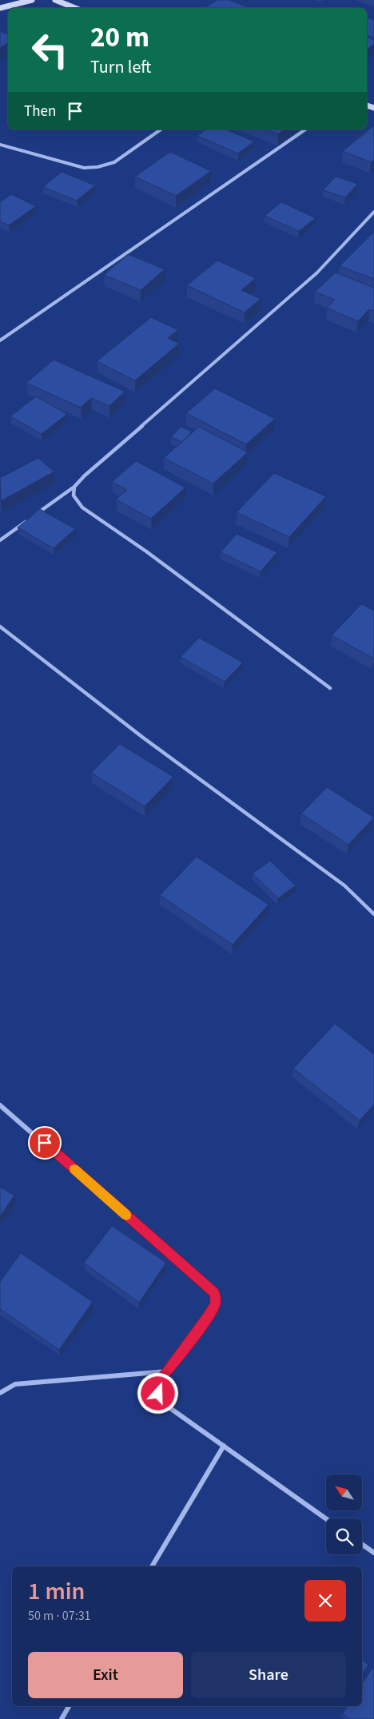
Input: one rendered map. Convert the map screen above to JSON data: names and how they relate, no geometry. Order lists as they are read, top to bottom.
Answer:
{
  "north": "top left",
  "page": {
    "turn": ["20 m", "Turn left"],
    "then": "Then",
    "heading": ["1 min", "50 m · 07:31"],
    "buttons": ["Exit", "Share"]
  }
}
